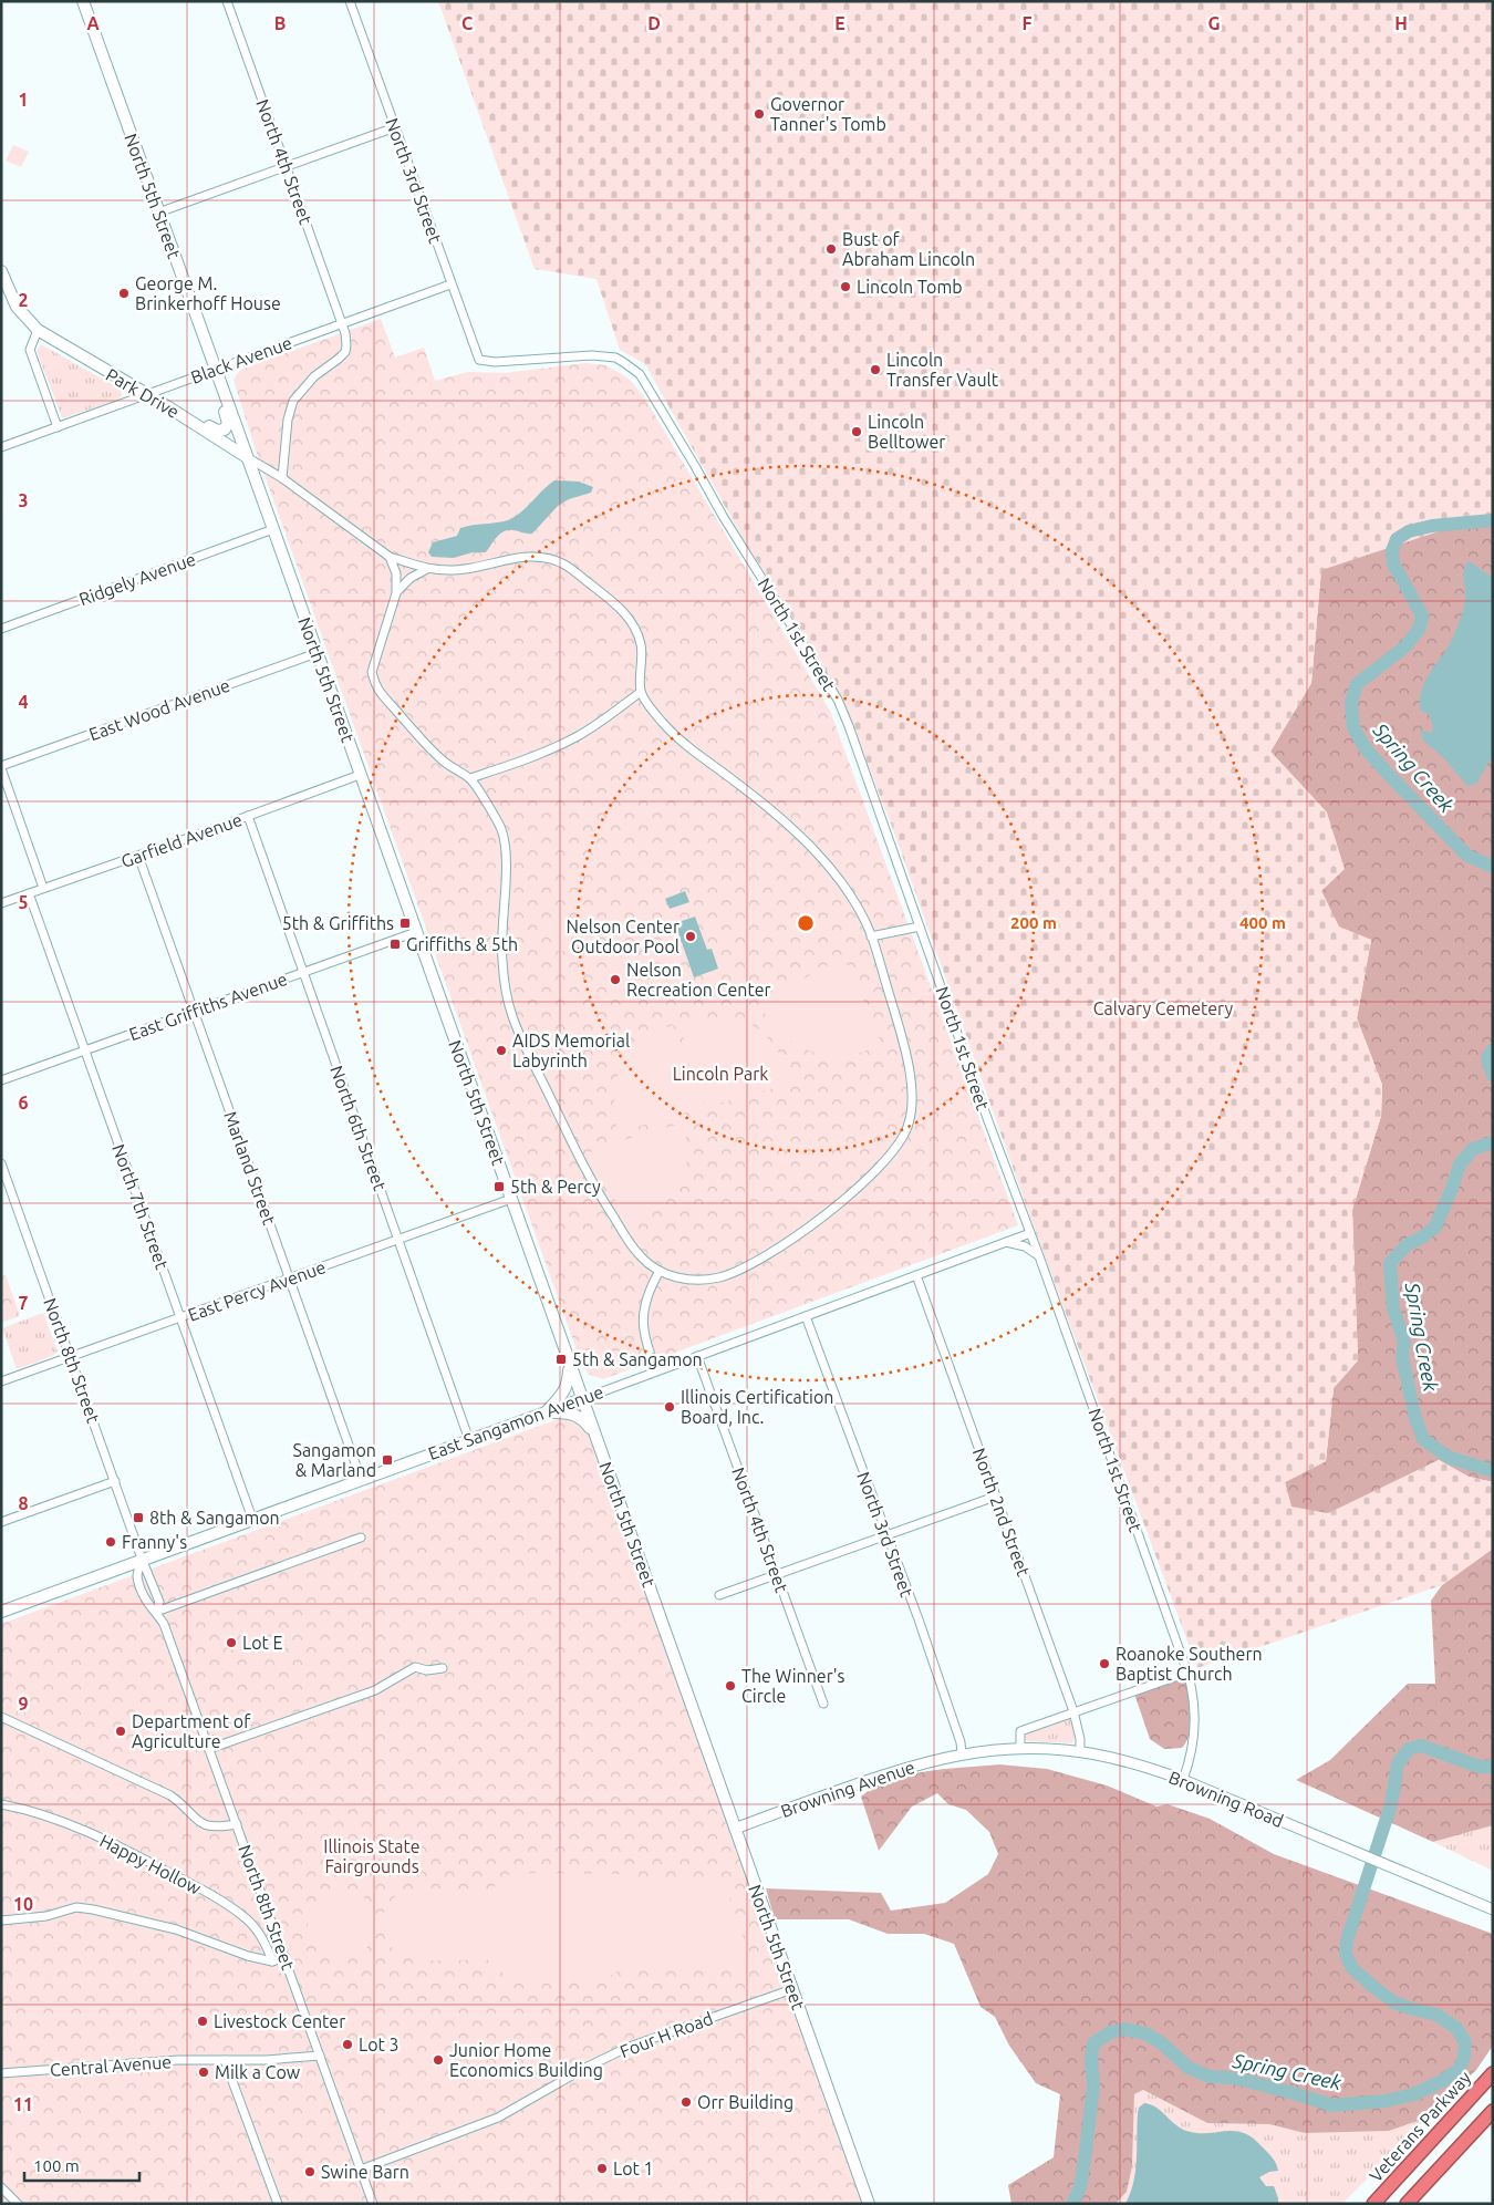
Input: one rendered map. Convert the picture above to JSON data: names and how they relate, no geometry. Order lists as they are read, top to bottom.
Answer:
{
  "streets": {
    "highway": ["Veterans Parkway"],
    "main road": ["North 5th Street", "Park Drive", "East Sangamon Avenue"],
    "street": [
      "North 4th Street",
      "North 3rd Street",
      "Black Avenue",
      "Ridgely Avenue",
      "North 1st Street",
      "East Wood Avenue",
      "Garfield Avenue",
      "East Griffiths Avenue",
      "North 6th Street",
      "Marland Street",
      "North 7th Street",
      "East Percy Avenue",
      "North 8th Street",
      "North 2nd Street",
      "Browning Avenue",
      "Browning Road",
      "Happy Hollow",
      "Four H Road",
      "Central Avenue"
    ]
  },
  "crossings": [
    ["North 4th Street", "Black Avenue"],
    ["North 4th Street", "East Sangamon Avenue"],
    ["North 3rd Street", "Black Avenue"],
    ["North 3rd Street", "North 1st Street"],
    ["North 3rd Street", "East Sangamon Avenue"],
    ["North 3rd Street", "Browning Avenue"],
    ["North 3rd Street", "Browning Road"],
    ["North 5th Street", "Black Avenue"],
    ["North 5th Street", "Park Drive"],
    ["North 5th Street", "Ridgely Avenue"],
    ["North 5th Street", "East Wood Avenue"],
    ["North 5th Street", "Garfield Avenue"],
    ["North 5th Street", "East Griffiths Avenue"],
    ["North 5th Street", "East Percy Avenue"],
    ["North 5th Street", "East Sangamon Avenue"],
    ["North 5th Street", "Browning Avenue"],
    ["North 5th Street", "Four H Road"],
    ["Black Avenue", "Park Drive"],
    ["North 1st Street", "East Sangamon Avenue"],
    ["North 1st Street", "Browning Road"],
    ["Garfield Avenue", "North 6th Street"],
    ["Garfield Avenue", "Marland Street"],
    ["Garfield Avenue", "North 7th Street"],
    ["East Griffiths Avenue", "North 6th Street"],
    ["East Griffiths Avenue", "Marland Street"],
    ["East Griffiths Avenue", "North 7th Street"],
    ["North 6th Street", "East Percy Avenue"],
    ["North 6th Street", "East Sangamon Avenue"],
    ["Marland Street", "East Percy Avenue"],
    ["Marland Street", "East Sangamon Avenue"],
    ["North 7th Street", "East Percy Avenue"],
    ["North 7th Street", "East Sangamon Avenue"],
    ["East Percy Avenue", "North 8th Street"],
    ["North 8th Street", "East Sangamon Avenue"],
    ["North 8th Street", "Four H Road"],
    ["North 8th Street", "Central Avenue"],
    ["East Sangamon Avenue", "North 2nd Street"],
    ["North 2nd Street", "Browning Road"],
    ["Browning Avenue", "Browning Road"]
  ],
  "water": ["Spring Creek"],
  "parks": ["Calvary Cemetery", "Lincoln Park", "Illinois State Fairgrounds"],
  "places": {
    "other": [
      "Governor Tanner's Tomb",
      "Bust of Abraham Lincoln",
      "Lincoln Tomb",
      "George M. Brinkerhoff House",
      "Lincoln Transfer Vault",
      "Lincoln Belltower",
      "Nelson Center Outdoor Pool",
      "Nelson Recreation Center",
      "AIDS Memorial Labyrinth",
      "Illinois Certification Board, Inc.",
      "Franny's",
      "Lot E",
      "Roanoke Southern Baptist Church",
      "The Winner's Circle",
      "Department of Agriculture",
      "Livestock Center",
      "Lot 3",
      "Junior Home Economics Building",
      "Milk a Cow",
      "Orr Building",
      "Lot 1",
      "Swine Barn"
    ],
    "transit": [
      "5th & Griffiths",
      "Griffiths & 5th",
      "5th & Percy",
      "5th & Sangamon",
      "Sangamon & Marland",
      "8th & Sangamon"
    ]
  },
  "scale_bar": "100 m",
  "grid": {
    "columns": [
      "A",
      "B",
      "C",
      "D",
      "E",
      "F",
      "G",
      "H"
    ],
    "rows": [
      "1",
      "2",
      "3",
      "4",
      "5",
      "6",
      "7",
      "8",
      "9",
      "10",
      "11"
    ]
  },
  "rings": ["200 m", "400 m"]
}
